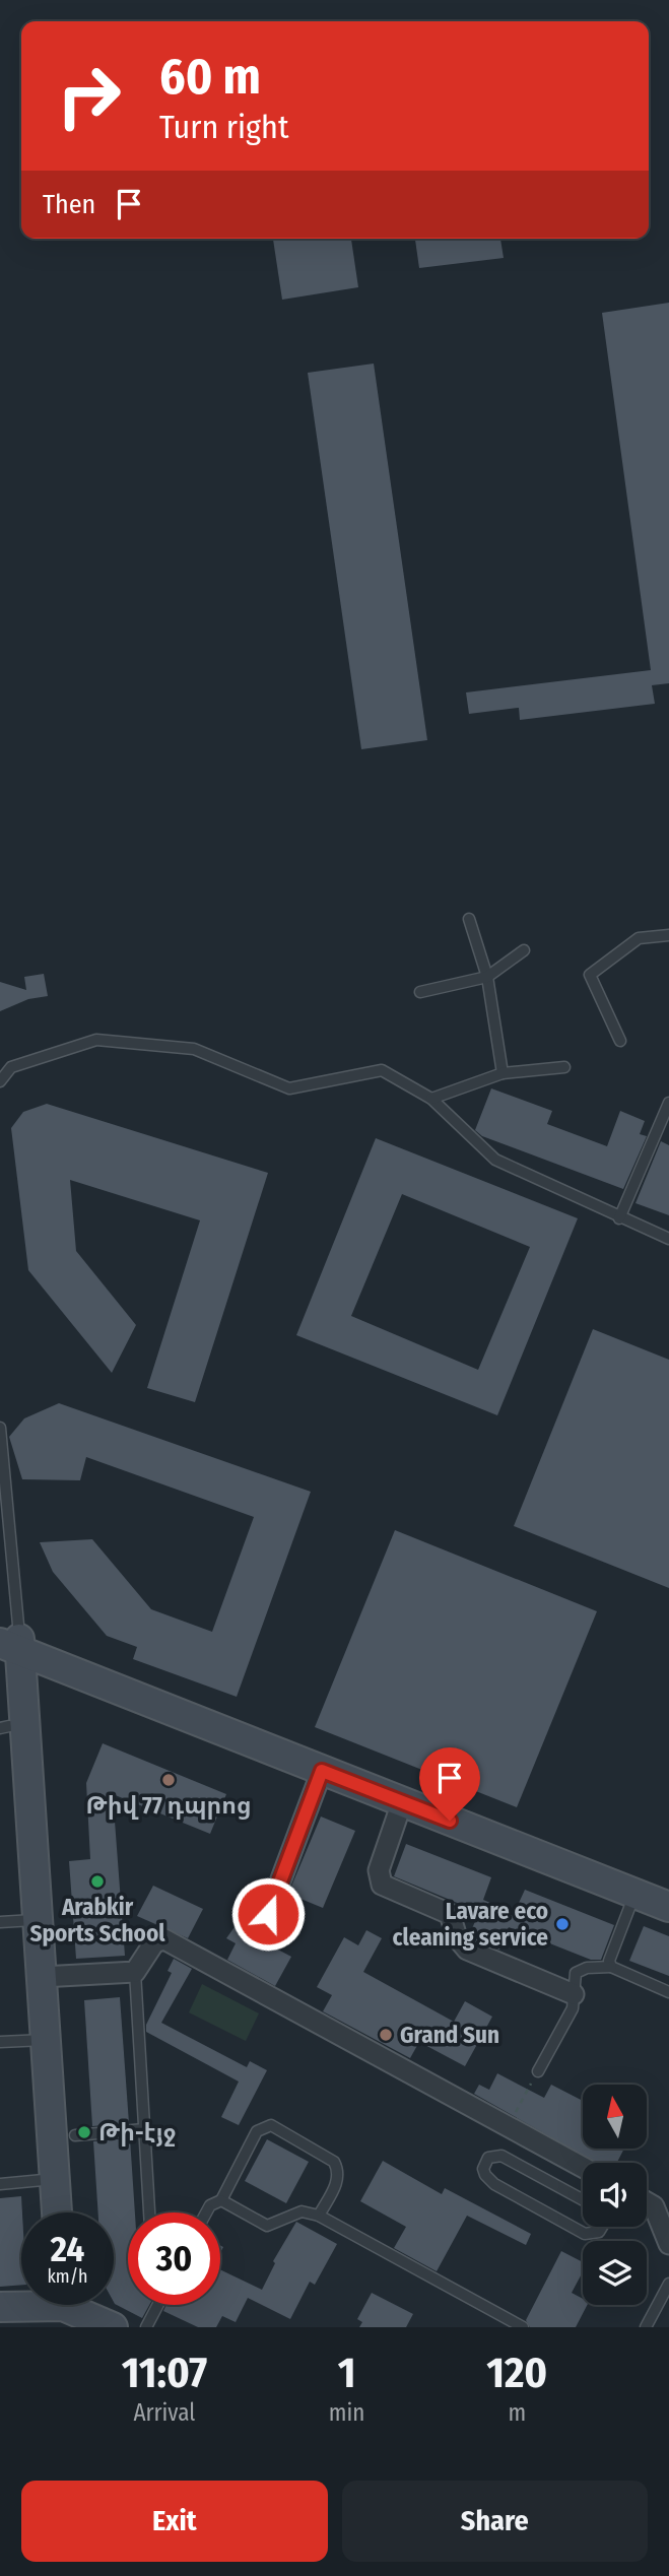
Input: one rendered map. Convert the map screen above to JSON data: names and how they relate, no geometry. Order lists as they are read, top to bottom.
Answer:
{
  "places": [
    "Թիվ 77 դպրոց",
    "Arabkir Sports School",
    "Lavare eco cleaning service",
    "Grand Sun",
    "Թի-էյջ"
  ],
  "north": "top",
  "page": {
    "turn": ["60 m", "Turn right"],
    "then": "Then",
    "speed": "24 km/h",
    "limit": "30",
    "eta": [
      "11:07",
      "Arrival",
      "1",
      "min",
      "120",
      "m"
    ],
    "buttons": ["Exit", "Share"]
  }
}
